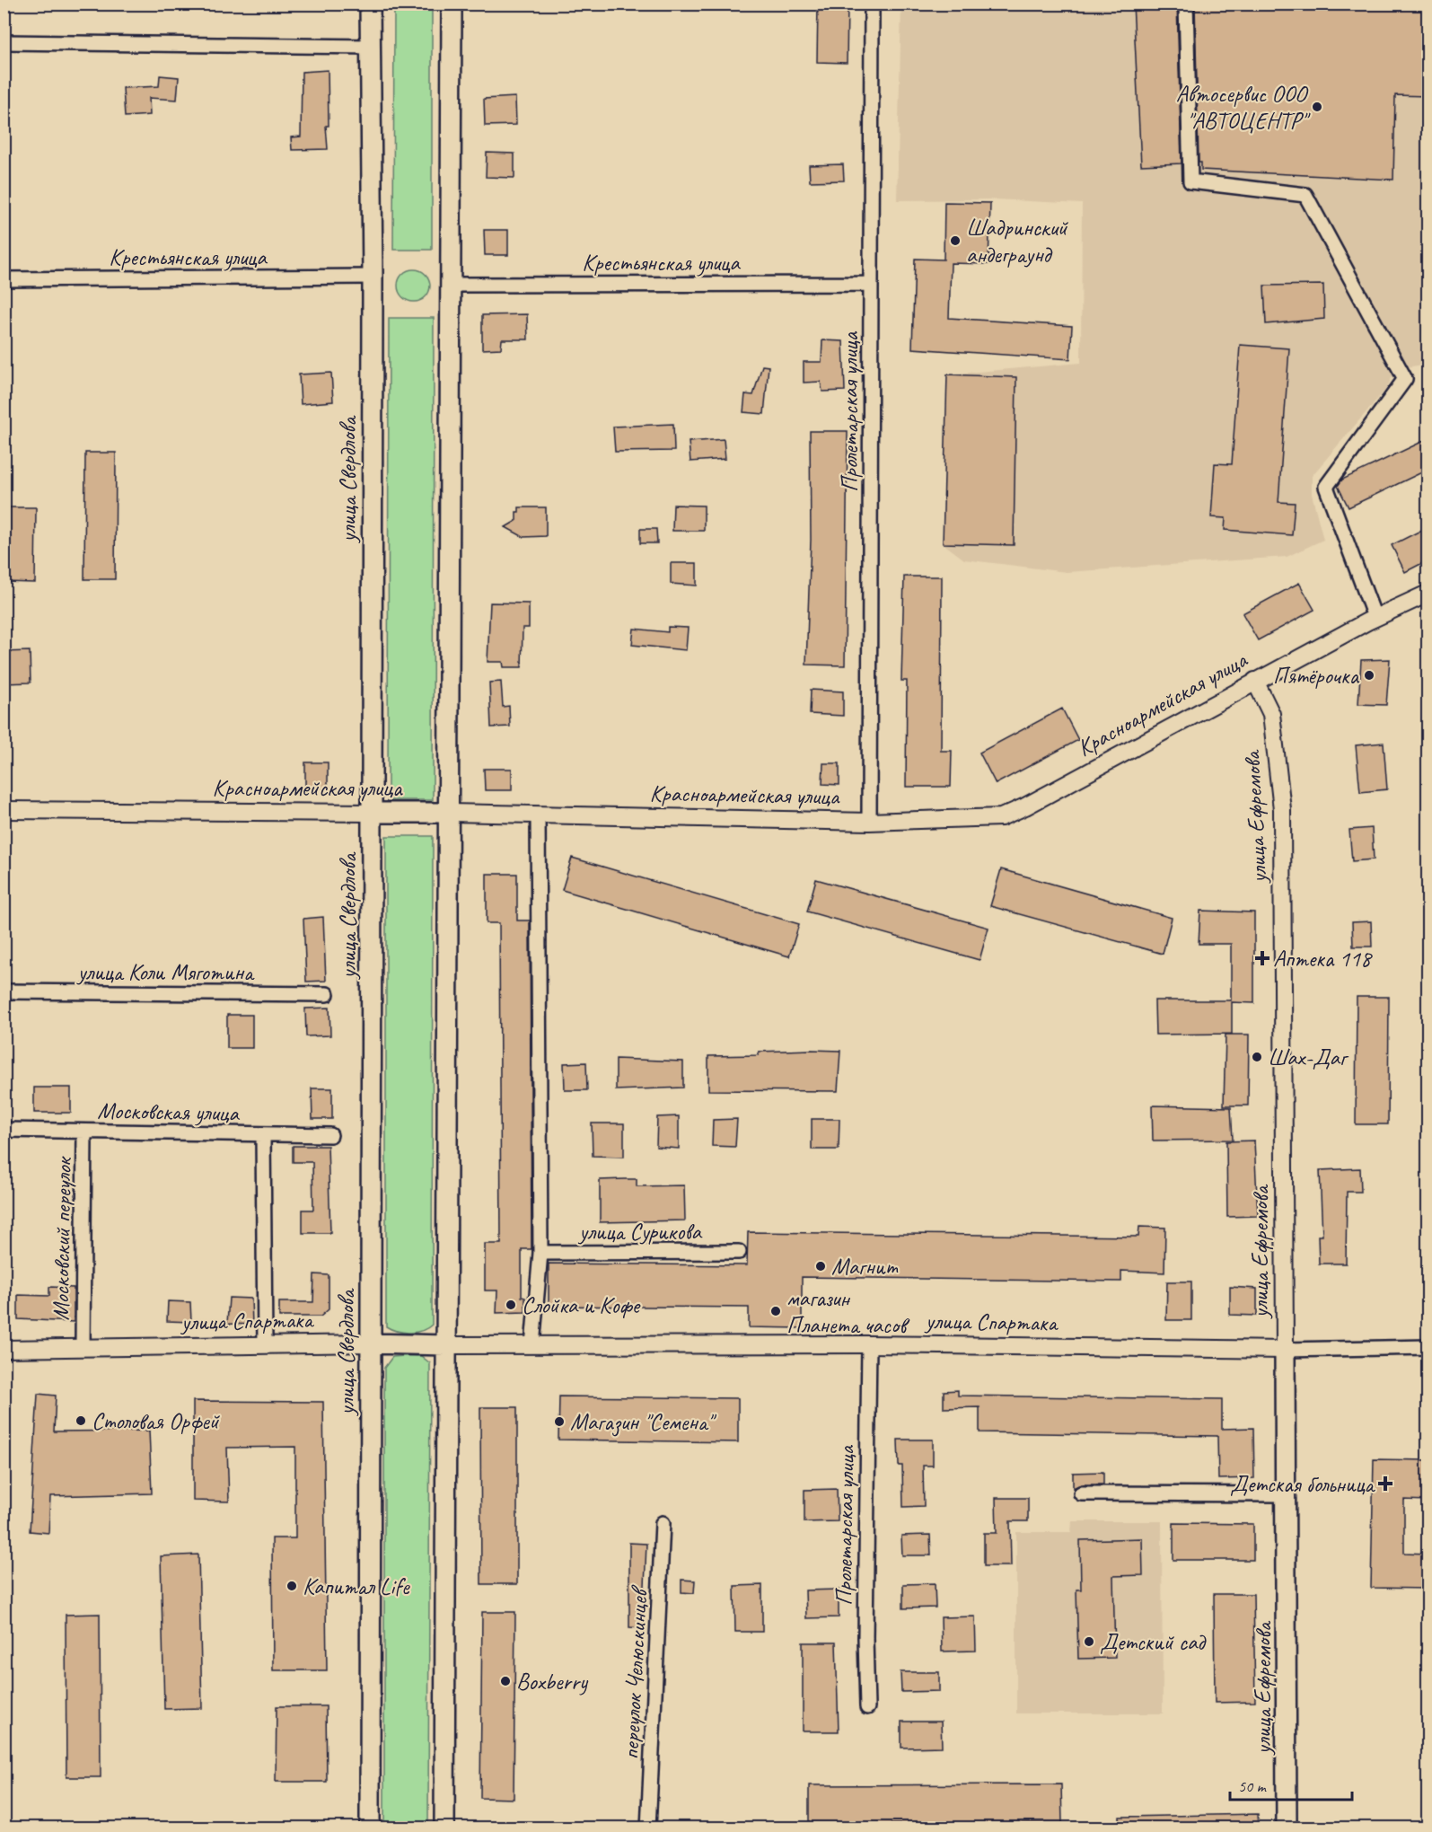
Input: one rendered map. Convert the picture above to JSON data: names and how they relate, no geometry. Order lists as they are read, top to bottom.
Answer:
{
  "streets": {
    "main road": [
      "улица Свердлова",
      "Красноармейская улица",
      "улица Ефремова",
      "улица Спартака"
    ],
    "street": [
      "Крестьянская улица",
      "Пролетарская улица",
      "улица Коли Мяготина",
      "Московская улица",
      "улица Сурикова",
      "Московский переулок",
      "переулок Челюскинцев"
    ]
  },
  "crossings": [
    ["Крестьянская улица", "Пролетарская улица"],
    ["Крестьянская улица", "улица Свердлова"],
    ["Пролетарская улица", "Красноармейская улица"],
    ["Пролетарская улица", "улица Спартака"],
    ["улица Свердлова", "Красноармейская улица"],
    ["улица Свердлова", "улица Спартака"],
    ["Красноармейская улица", "улица Ефремова"],
    ["улица Ефремова", "улица Спартака"],
    ["Московская улица", "Московский переулок"],
    ["Московский переулок", "улица Спартака"]
  ],
  "places": {
    "other": [
      "Автосервис ООО \"АВТОЦЕНТР\"",
      "Шадринский андеграунд",
      "Пятёрочка",
      "Шах-Даг",
      "Магнит",
      "Слойка и Кофе",
      "магазин Планета часов",
      "Столовая Орфей",
      "Магазин \"Семена\"",
      "Капитал Life",
      "Детский сад",
      "Boxberry"
    ],
    "health": ["Аптека 118", "Детская больница"]
  },
  "scale_bar": "50 m"
}
